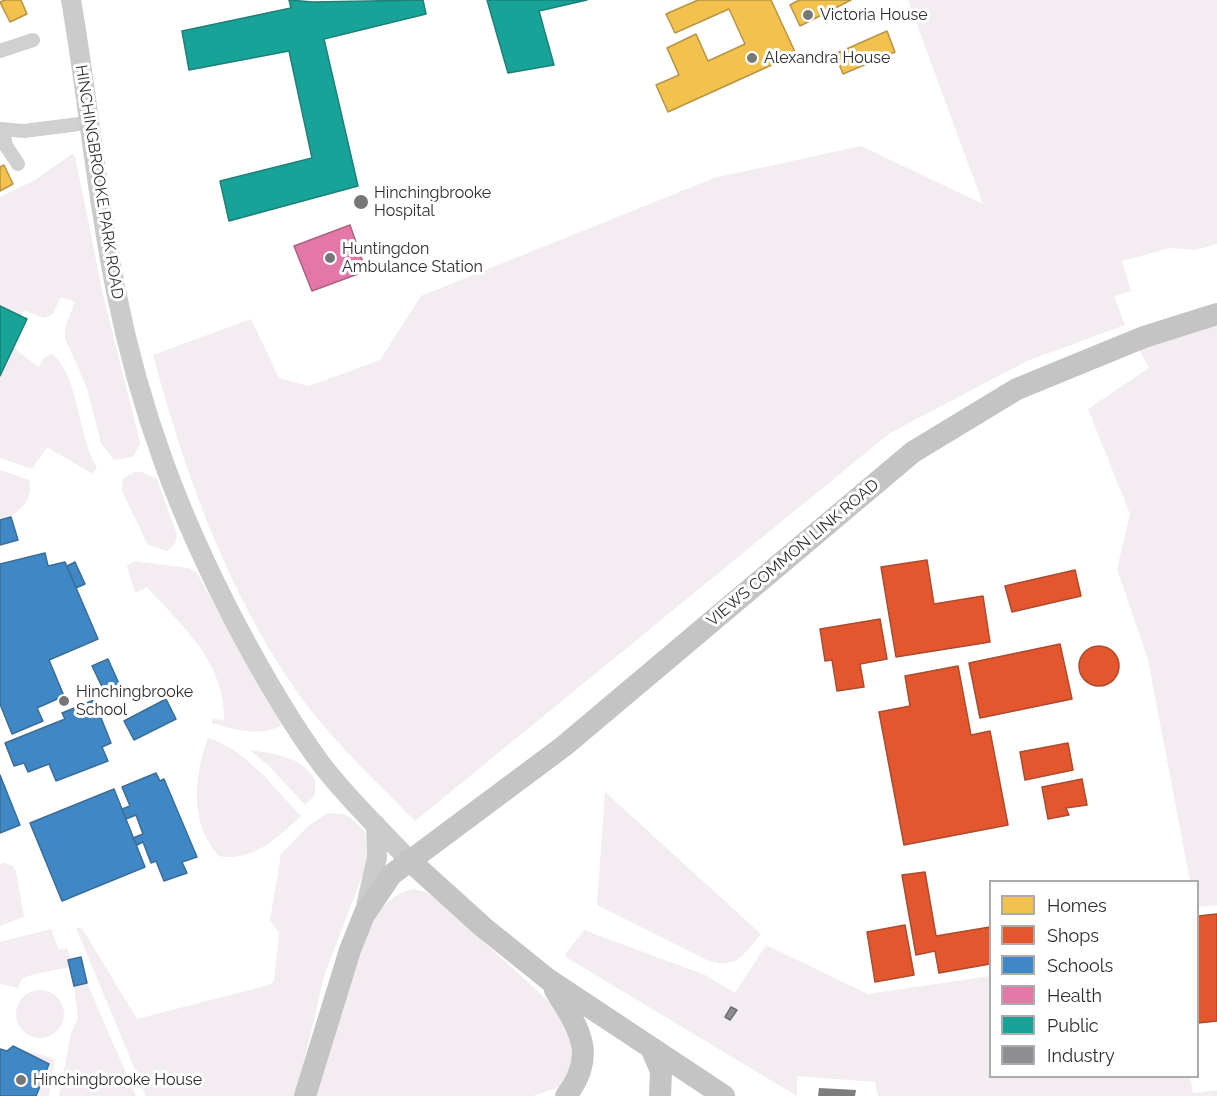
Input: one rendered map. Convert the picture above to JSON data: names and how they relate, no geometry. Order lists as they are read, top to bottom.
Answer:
{
  "streets": {
    "main road": ["HINCHINGBROOKE PARK ROAD", "VIEWS COMMON LINK ROAD"]
  },
  "crossings": [
    ["HINCHINGBROOKE PARK ROAD", "VIEWS COMMON LINK ROAD"]
  ],
  "places": [
    "Victoria House",
    "Alexandra House",
    "Hinchingbrooke Hospital",
    "Huntingdon Ambulance Station",
    "Hinchingbrooke School",
    "Hinchingbrooke House"
  ],
  "legend": [
    "Homes",
    "Shops",
    "Schools",
    "Health",
    "Public",
    "Industry"
  ]
}
